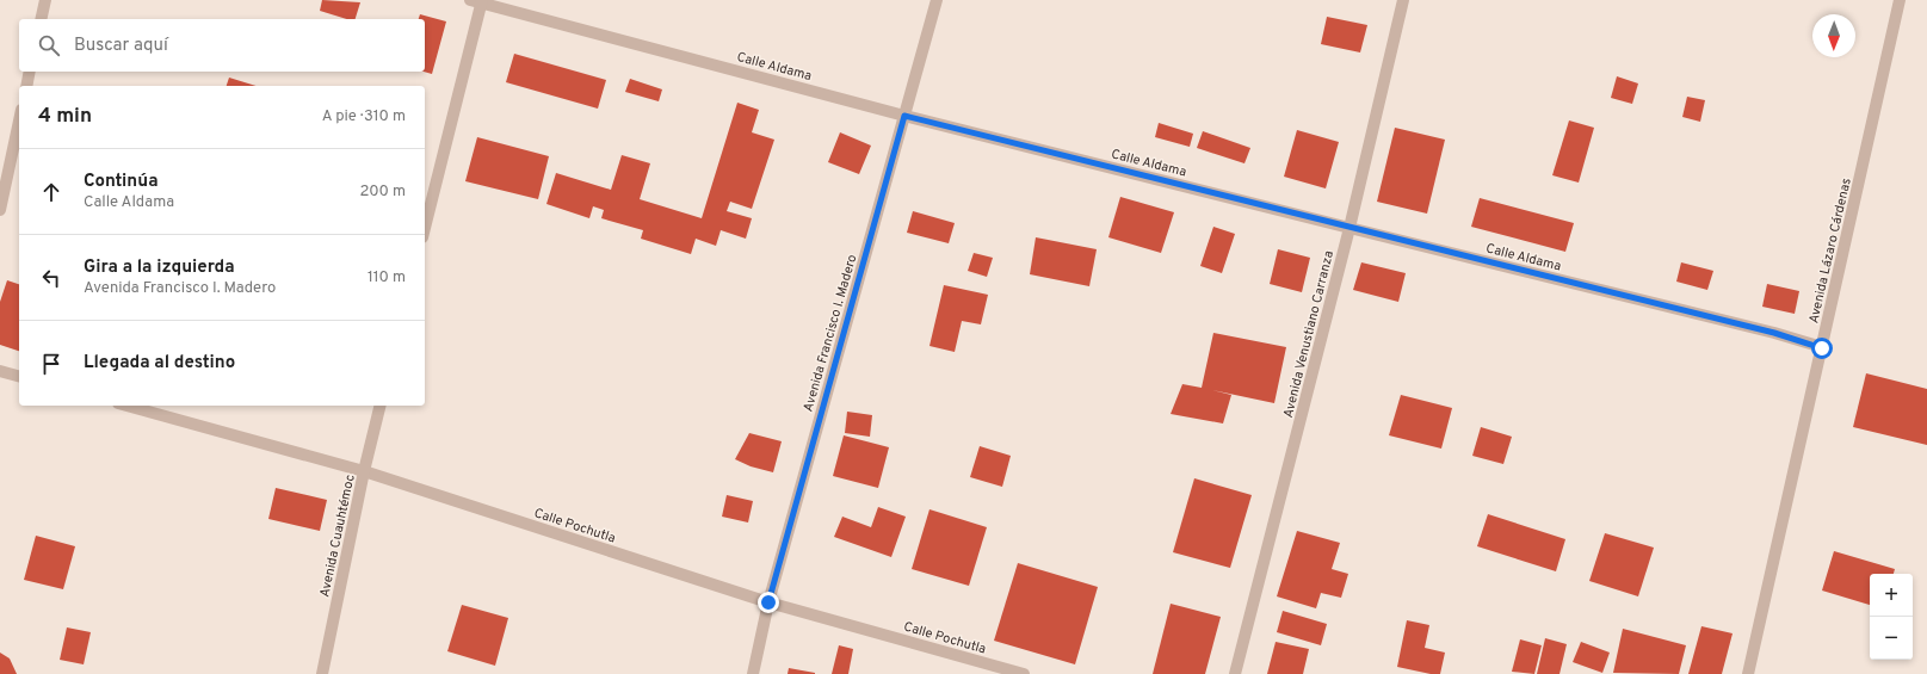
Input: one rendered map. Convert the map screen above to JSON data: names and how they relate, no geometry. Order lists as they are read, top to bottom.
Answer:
{
  "streets": {
    "street": [
      "Calle Aldama",
      "Avenida Lázaro Cárdenas",
      "Avenida Francisco I. Madero",
      "Avenida Venustiano Carranza",
      "Calle Pochutla",
      "Avenida Cuauhtémoc"
    ]
  },
  "crossings": [
    ["Calle Aldama", "Avenida Lázaro Cárdenas"],
    ["Calle Aldama", "Avenida Francisco I. Madero"],
    ["Calle Aldama", "Avenida Venustiano Carranza"],
    ["Avenida Francisco I. Madero", "Calle Pochutla"],
    ["Calle Pochutla", "Avenida Cuauhtémoc"]
  ],
  "north": "bottom",
  "page": {
    "search": "Buscar aquí",
    "heading": ["4 min", "A pie · 310 m"],
    "list": [
      ["Continúa", "Calle Aldama", "200 m"],
      ["Gira a la izquierda", "Avenida Francisco I. Madero", "110 m"],
      "Llegada al destino"
    ],
    "map_buttons": ["+", "−"]
  }
}
